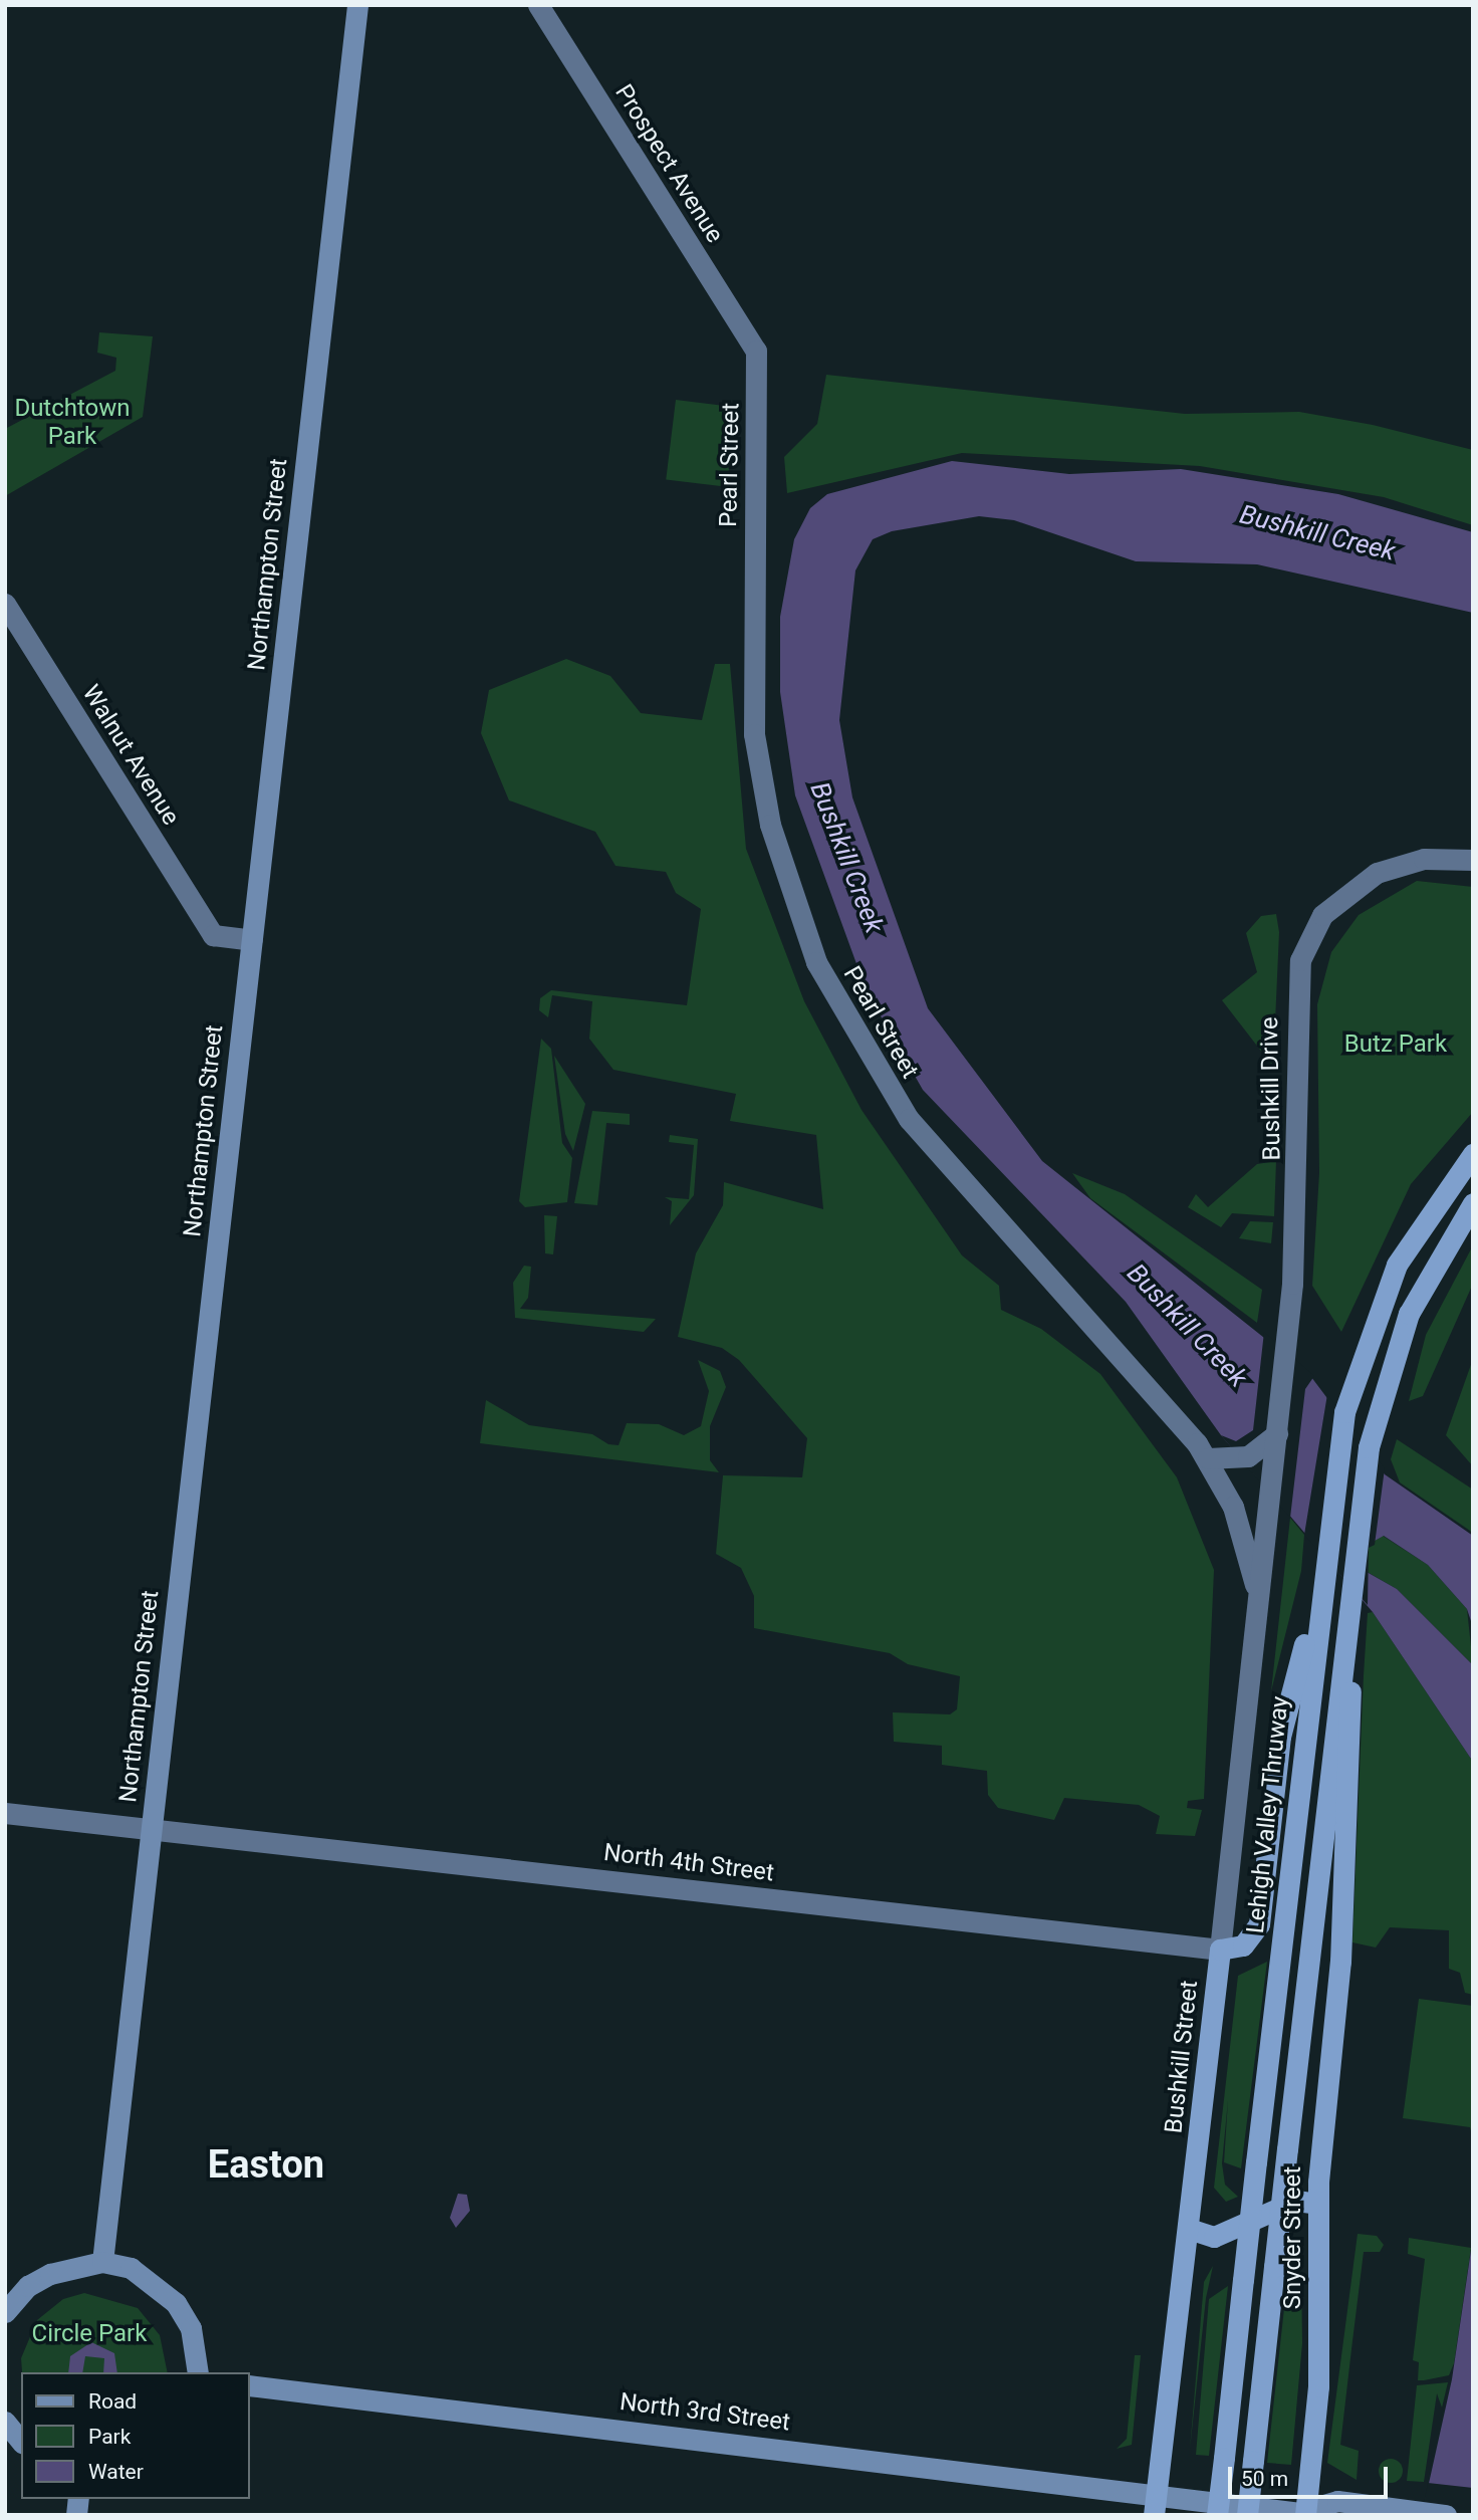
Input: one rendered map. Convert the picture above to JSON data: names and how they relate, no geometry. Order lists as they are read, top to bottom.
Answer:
{
  "streets": {
    "highway": ["Lehigh Valley Thruway", "Bushkill Street", "Snyder Street"],
    "main road": ["Northampton Street", "North 3rd Street"],
    "street": [
      "Prospect Avenue",
      "Pearl Street",
      "Walnut Avenue",
      "Bushkill Drive",
      "North 4th Street"
    ]
  },
  "crossings": [
    ["Prospect Avenue", "Pearl Street"],
    ["Pearl Street", "Bushkill Drive"],
    ["Pearl Street", "Bushkill Street"],
    ["Northampton Street", "Walnut Avenue"],
    ["Northampton Street", "North 4th Street"],
    ["Bushkill Drive", "Bushkill Street"],
    ["North 4th Street", "Bushkill Street"],
    ["Bushkill Street", "North 3rd Street"],
    ["Snyder Street", "North 3rd Street"]
  ],
  "districts": ["Easton"],
  "water": ["Bushkill Creek"],
  "parks": ["Dutchtown Park", "Butz Park", "Circle Park"],
  "legend": ["Road", "Park", "Water"],
  "scale_bar": "50 m"
}
